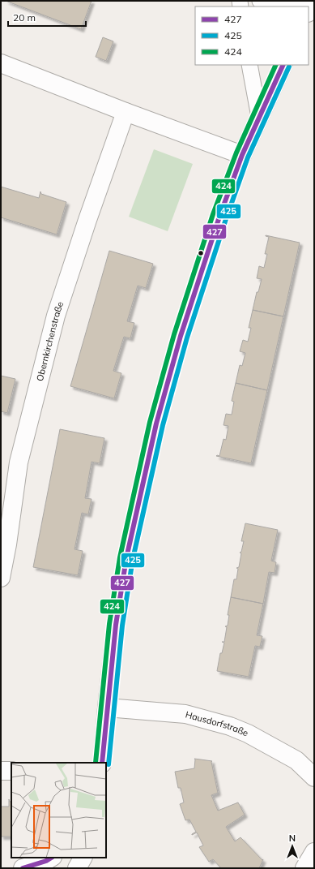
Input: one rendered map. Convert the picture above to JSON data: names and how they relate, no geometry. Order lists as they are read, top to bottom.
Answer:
{
  "streets": {
    "street": ["Obernkirchenstraße", "Hausdorfstraße"]
  },
  "lines": ["transit line 427", "transit line 424", "transit line 425"],
  "legend": ["427", "425", "424"],
  "scale_bar": "20 m",
  "north": "top"
}
